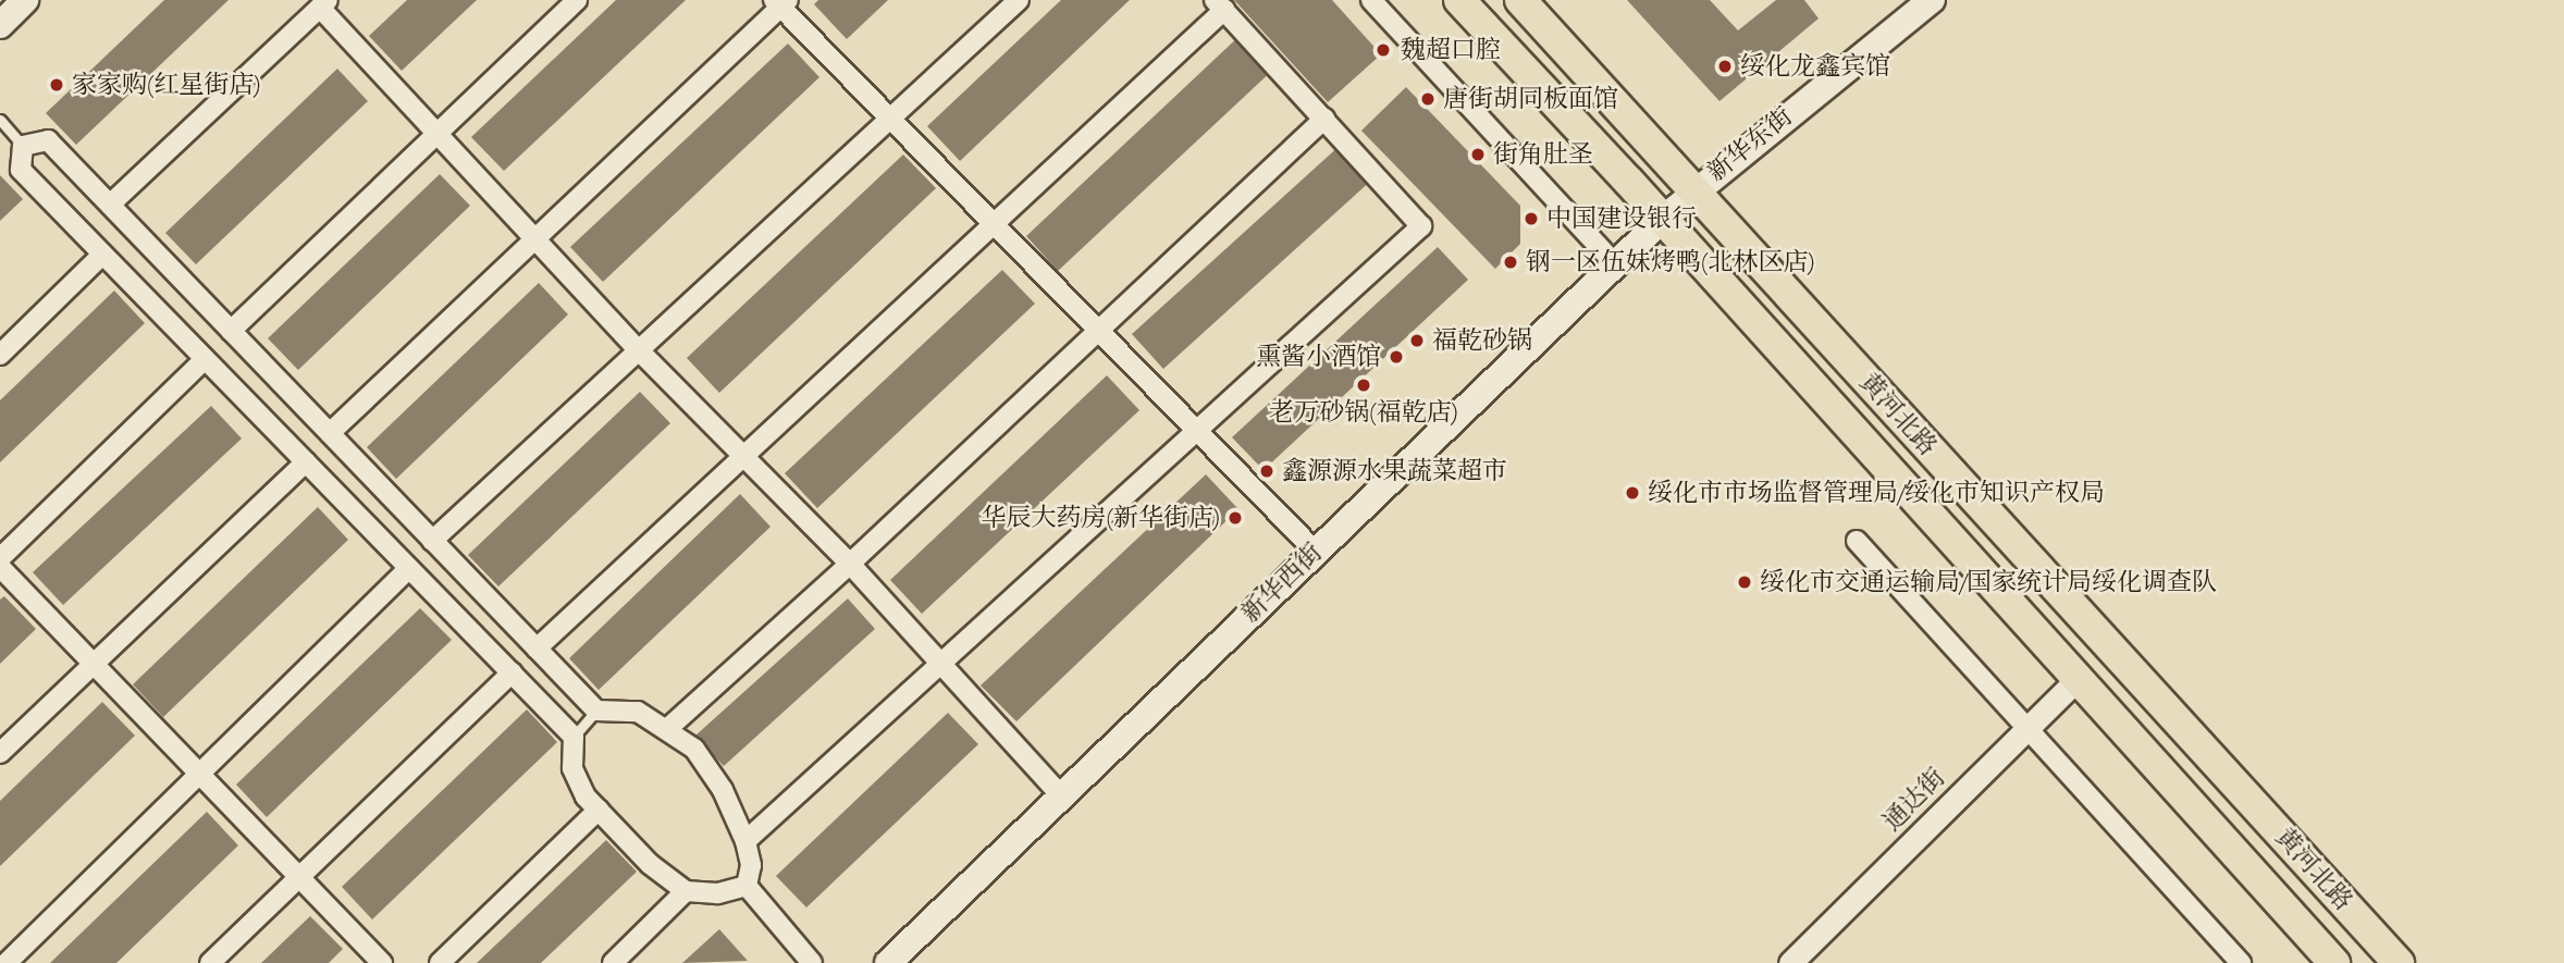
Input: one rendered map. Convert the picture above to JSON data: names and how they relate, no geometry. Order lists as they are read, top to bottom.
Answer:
{
  "streets": {
    "main road": ["新华东街", "黄河北路", "新华西街"],
    "street": ["通达街"]
  },
  "crossings": [
    ["新华东街", "黄河北路"],
    ["新华东街", "新华西街"],
    ["黄河北路", "新华西街"],
    ["黄河北路", "通达街"]
  ],
  "places": [
    "魏超口腔",
    "绥化龙鑫宾馆",
    "家家购(红星街店)",
    "唐街胡同板面馆",
    "街角肚圣",
    "中国建设银行",
    "钢一区伍妹烤鸭(北林区店)",
    "福乾砂锅",
    "熏酱小酒馆",
    "老万砂锅(福乾店)",
    "鑫源源水果蔬菜超市",
    "绥化市市场监督管理局/绥化市知识产权局",
    "华辰大药房(新华街店)",
    "绥化市交通运输局/国家统计局绥化调查队"
  ]
}
